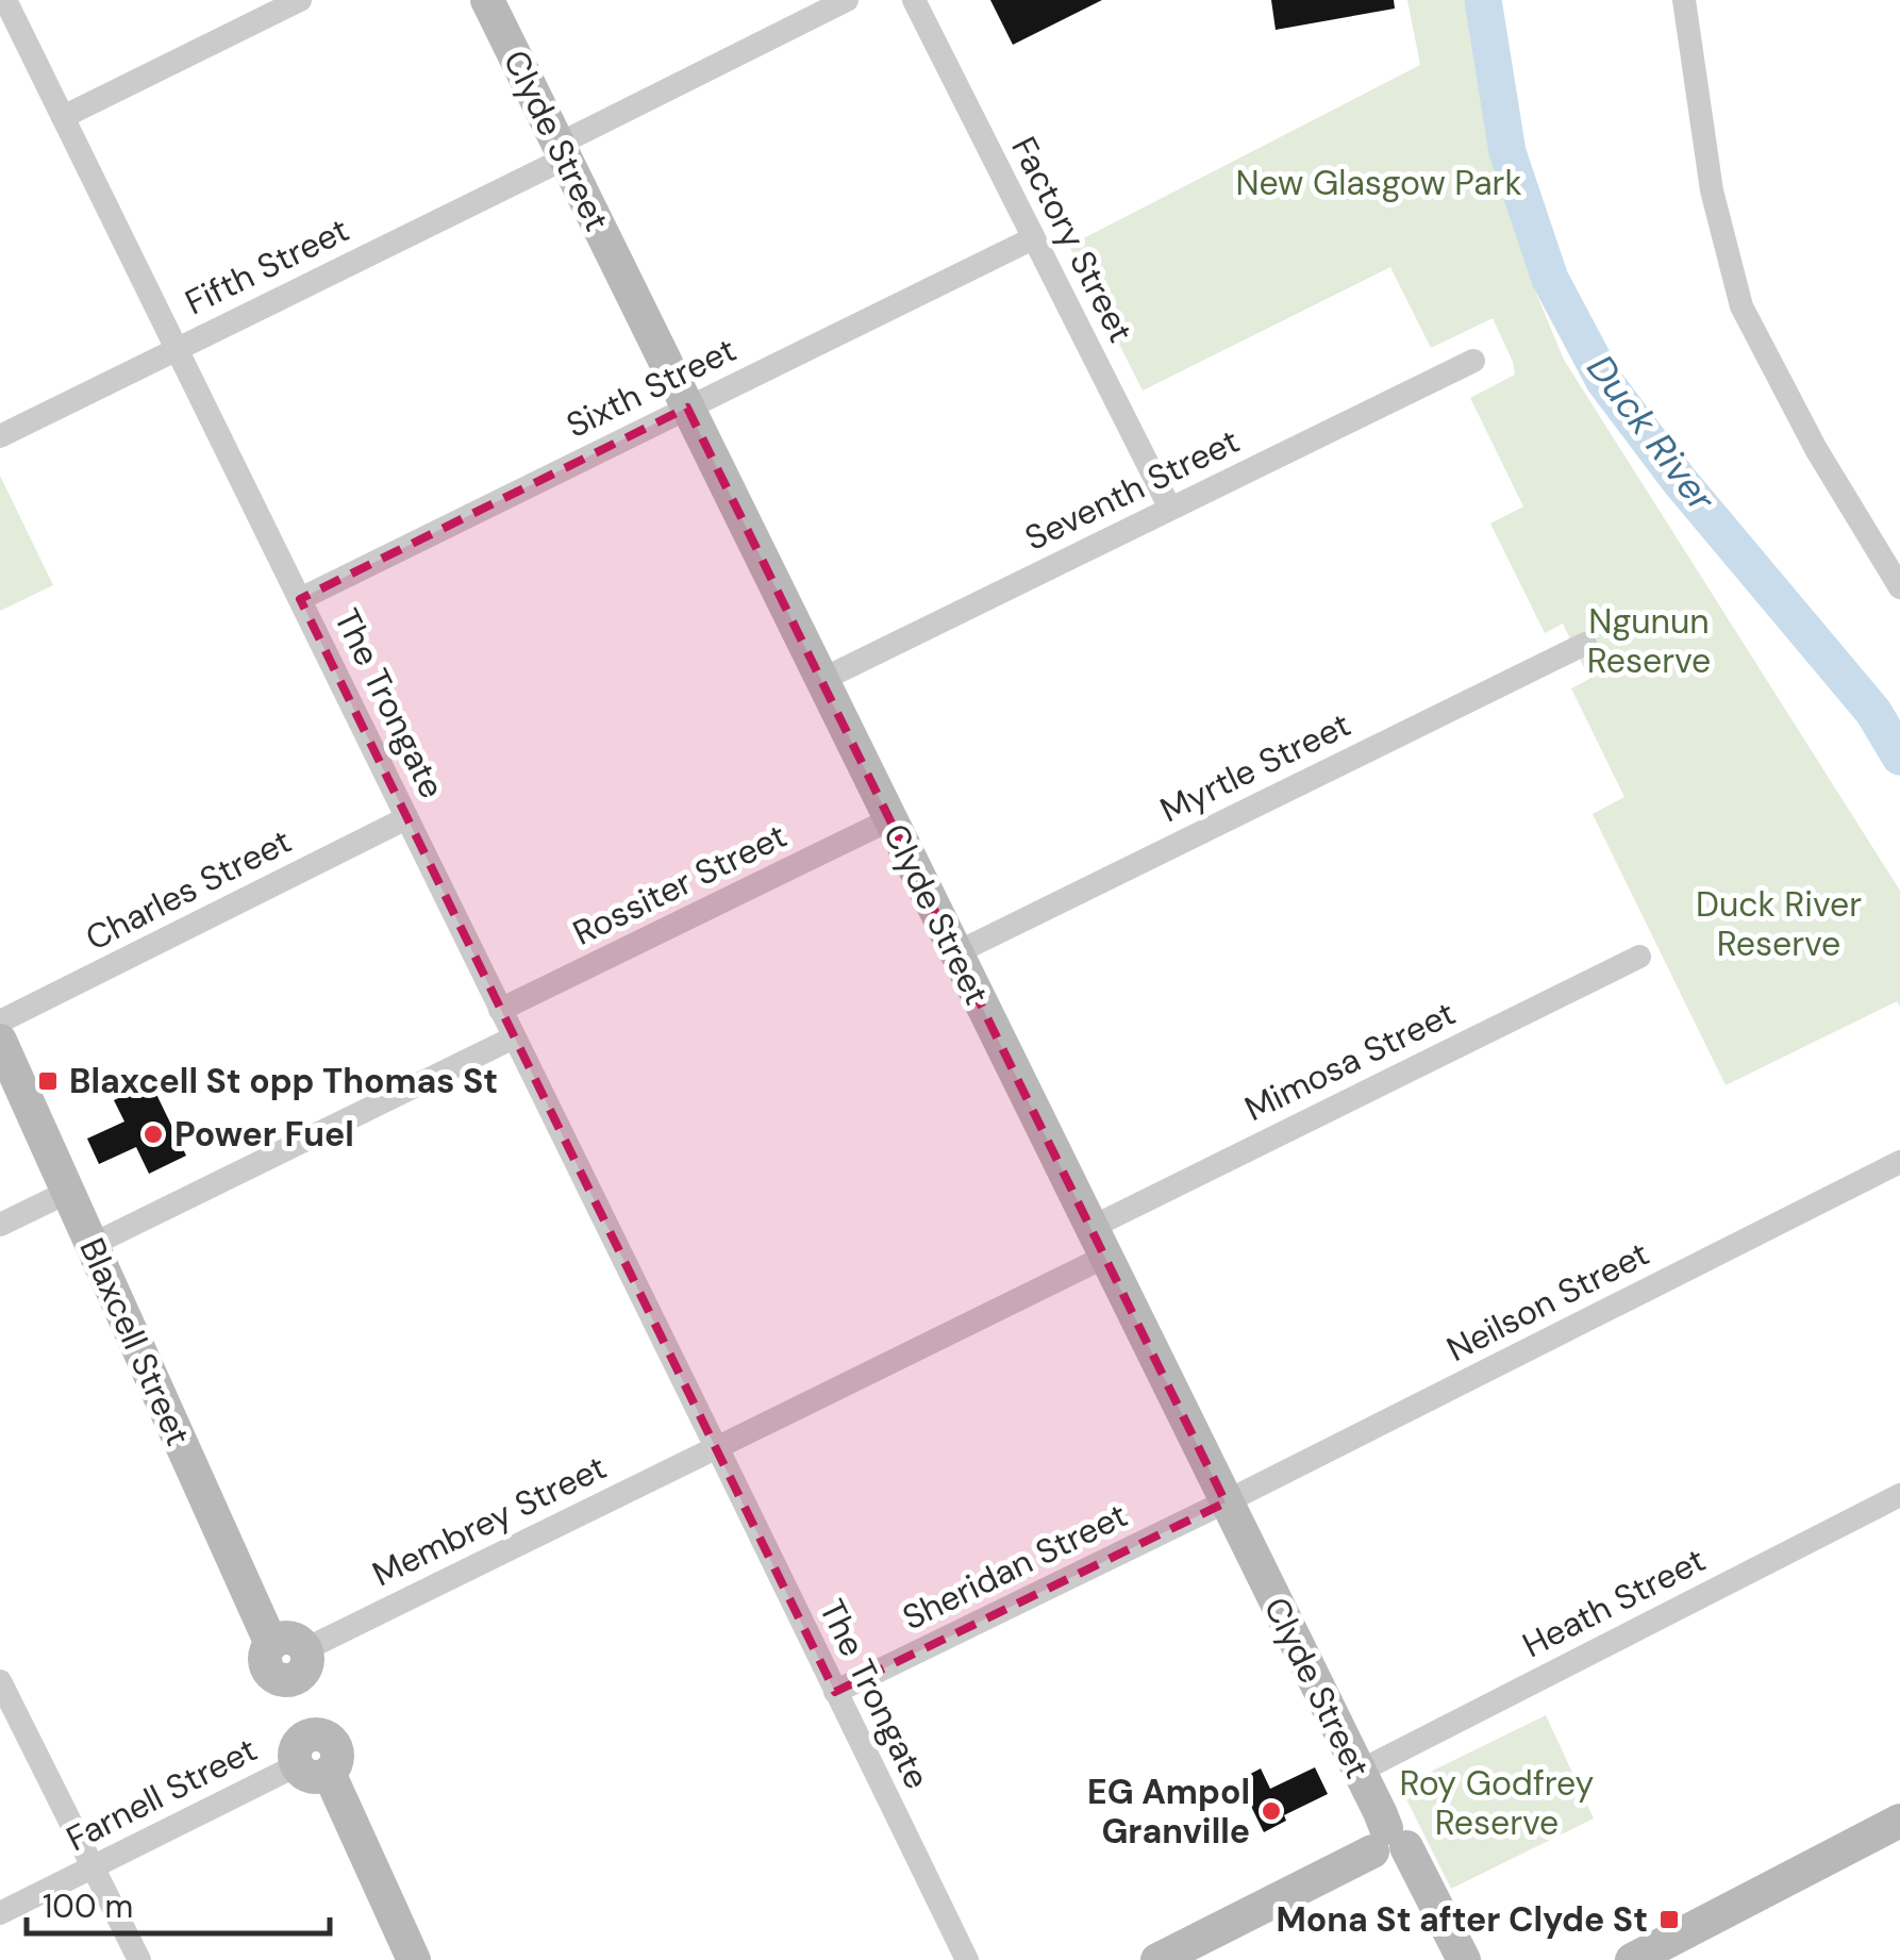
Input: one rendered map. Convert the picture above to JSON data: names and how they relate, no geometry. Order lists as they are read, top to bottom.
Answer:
{
  "streets": {
    "main road": ["Clyde Street", "Blaxcell Street"],
    "street": [
      "Factory Street",
      "Fifth Street",
      "Sixth Street",
      "Seventh Street",
      "The Trongate",
      "Myrtle Street",
      "Rossiter Street",
      "Charles Street",
      "Mimosa Street",
      "Neilson Street",
      "Membrey Street",
      "Sheridan Street",
      "Heath Street",
      "Farnell Street"
    ]
  },
  "crossings": [
    ["Clyde Street", "Fifth Street"],
    ["Clyde Street", "Sixth Street"],
    ["Clyde Street", "Seventh Street"],
    ["Clyde Street", "Myrtle Street"],
    ["Clyde Street", "Rossiter Street"],
    ["Clyde Street", "Mimosa Street"],
    ["Clyde Street", "Neilson Street"],
    ["Clyde Street", "Membrey Street"],
    ["Clyde Street", "Sheridan Street"],
    ["Clyde Street", "Heath Street"],
    ["Factory Street", "Sixth Street"],
    ["Factory Street", "Seventh Street"],
    ["Fifth Street", "The Trongate"],
    ["Sixth Street", "The Trongate"],
    ["The Trongate", "Rossiter Street"],
    ["The Trongate", "Charles Street"],
    ["The Trongate", "Membrey Street"],
    ["The Trongate", "Sheridan Street"],
    ["Mimosa Street", "Membrey Street"],
    ["Neilson Street", "Sheridan Street"],
    ["Blaxcell Street", "Membrey Street"],
    ["Blaxcell Street", "Farnell Street"]
  ],
  "water": ["Duck River"],
  "parks": [
    "New Glasgow Park",
    "Ngunun Reserve",
    "Duck River Reserve",
    "Roy Godfrey Reserve"
  ],
  "places": {
    "transit": ["Blaxcell St opp Thomas St", "Mona St after Clyde St"],
    "other": ["Power Fuel", "EG Ampol Granville"]
  },
  "scale_bar": "100 m"
}
